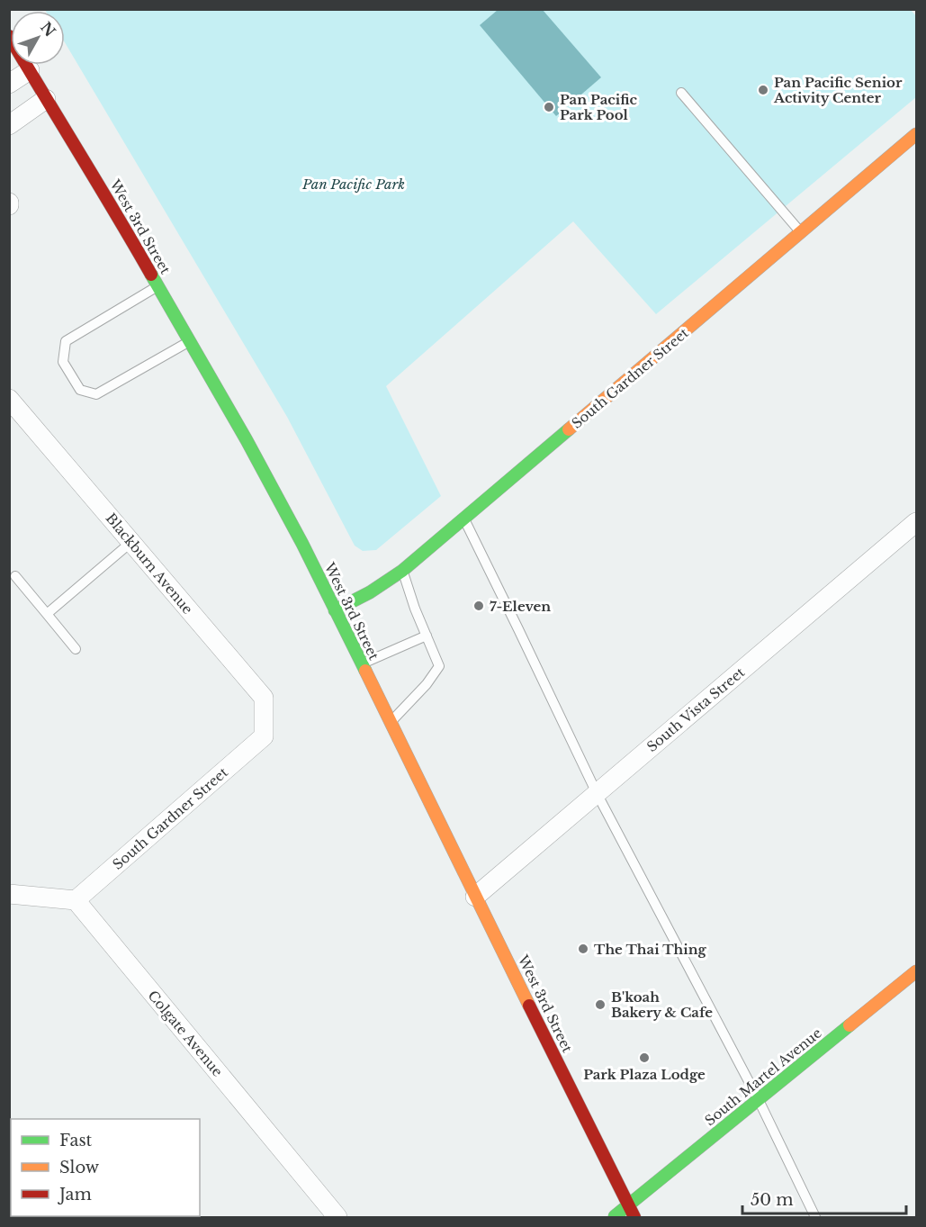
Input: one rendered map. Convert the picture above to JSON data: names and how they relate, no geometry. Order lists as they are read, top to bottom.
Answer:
{
  "streets": {
    "main road": ["West 3rd Street", "South Gardner Street", "South Martel Avenue"],
    "street": ["Blackburn Avenue", "South Vista Street", "Colgate Avenue"]
  },
  "crossings": [
    ["West 3rd Street", "South Gardner Street"],
    ["West 3rd Street", "South Vista Street"],
    ["West 3rd Street", "South Martel Avenue"],
    ["South Gardner Street", "Blackburn Avenue"],
    ["South Gardner Street", "Colgate Avenue"]
  ],
  "parks": ["Pan Pacific Park"],
  "places": [
    "Pan Pacific Senior Activity Center",
    "Pan Pacific Park Pool",
    "7-Eleven",
    "The Thai Thing",
    "B'koah Bakery & Cafe",
    "Park Plaza Lodge"
  ],
  "legend": ["Fast", "Slow", "Jam"],
  "scale_bar": "50 m",
  "north": "top right"
}
